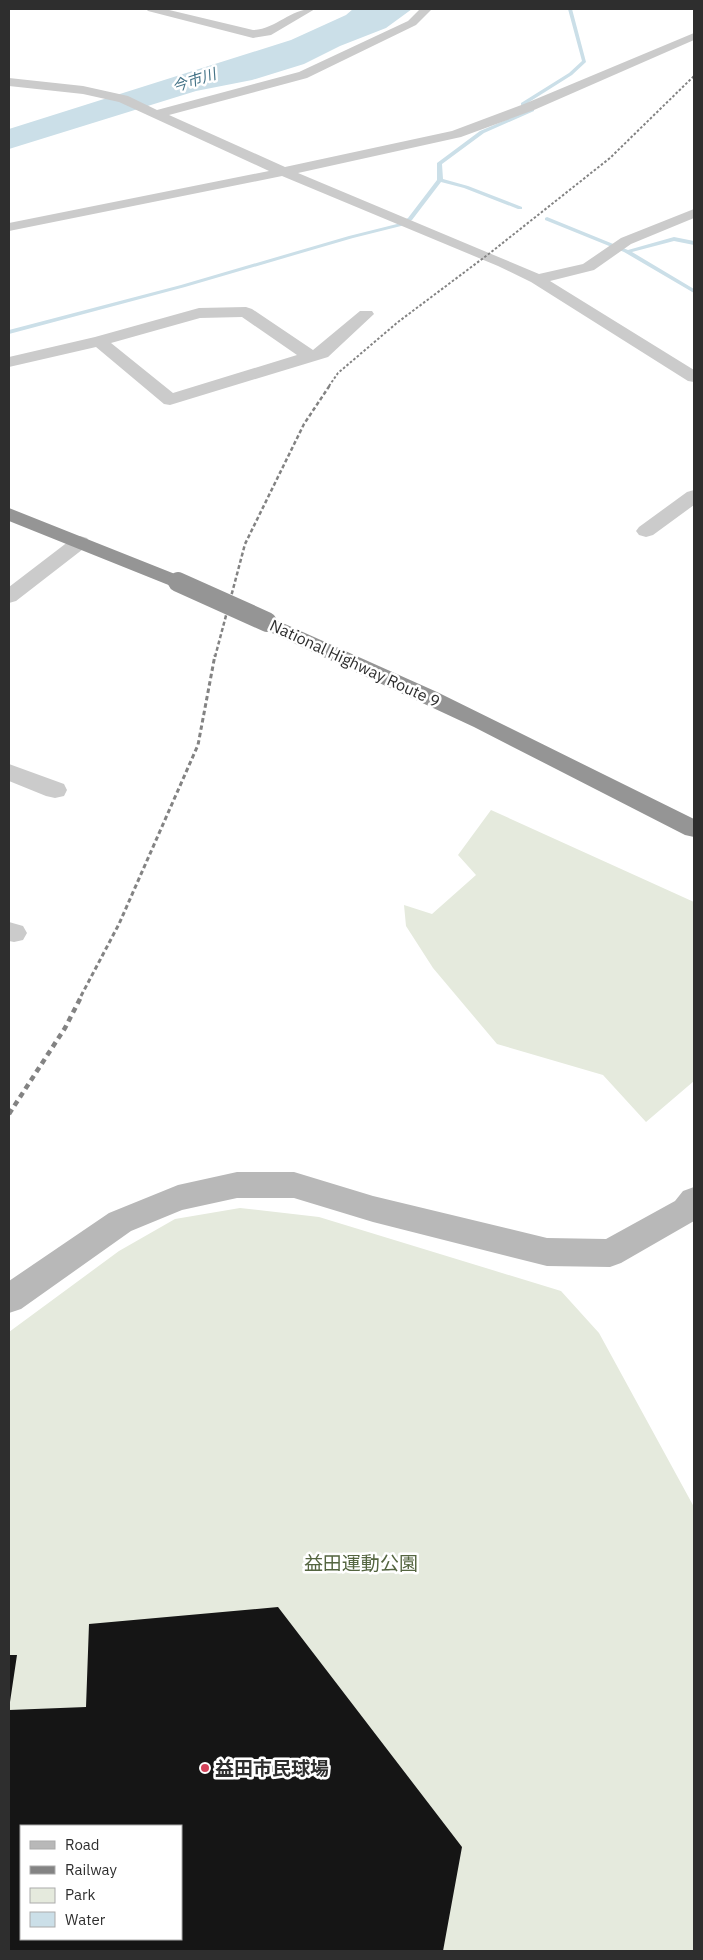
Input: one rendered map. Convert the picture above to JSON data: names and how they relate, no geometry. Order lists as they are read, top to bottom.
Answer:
{
  "streets": {
    "highway": ["National Highway Route 9"]
  },
  "water": ["今市川"],
  "parks": ["益田運動公園"],
  "places": ["益田市民球場"],
  "legend": [
    "Road",
    "Railway",
    "Park",
    "Water"
  ]
}
